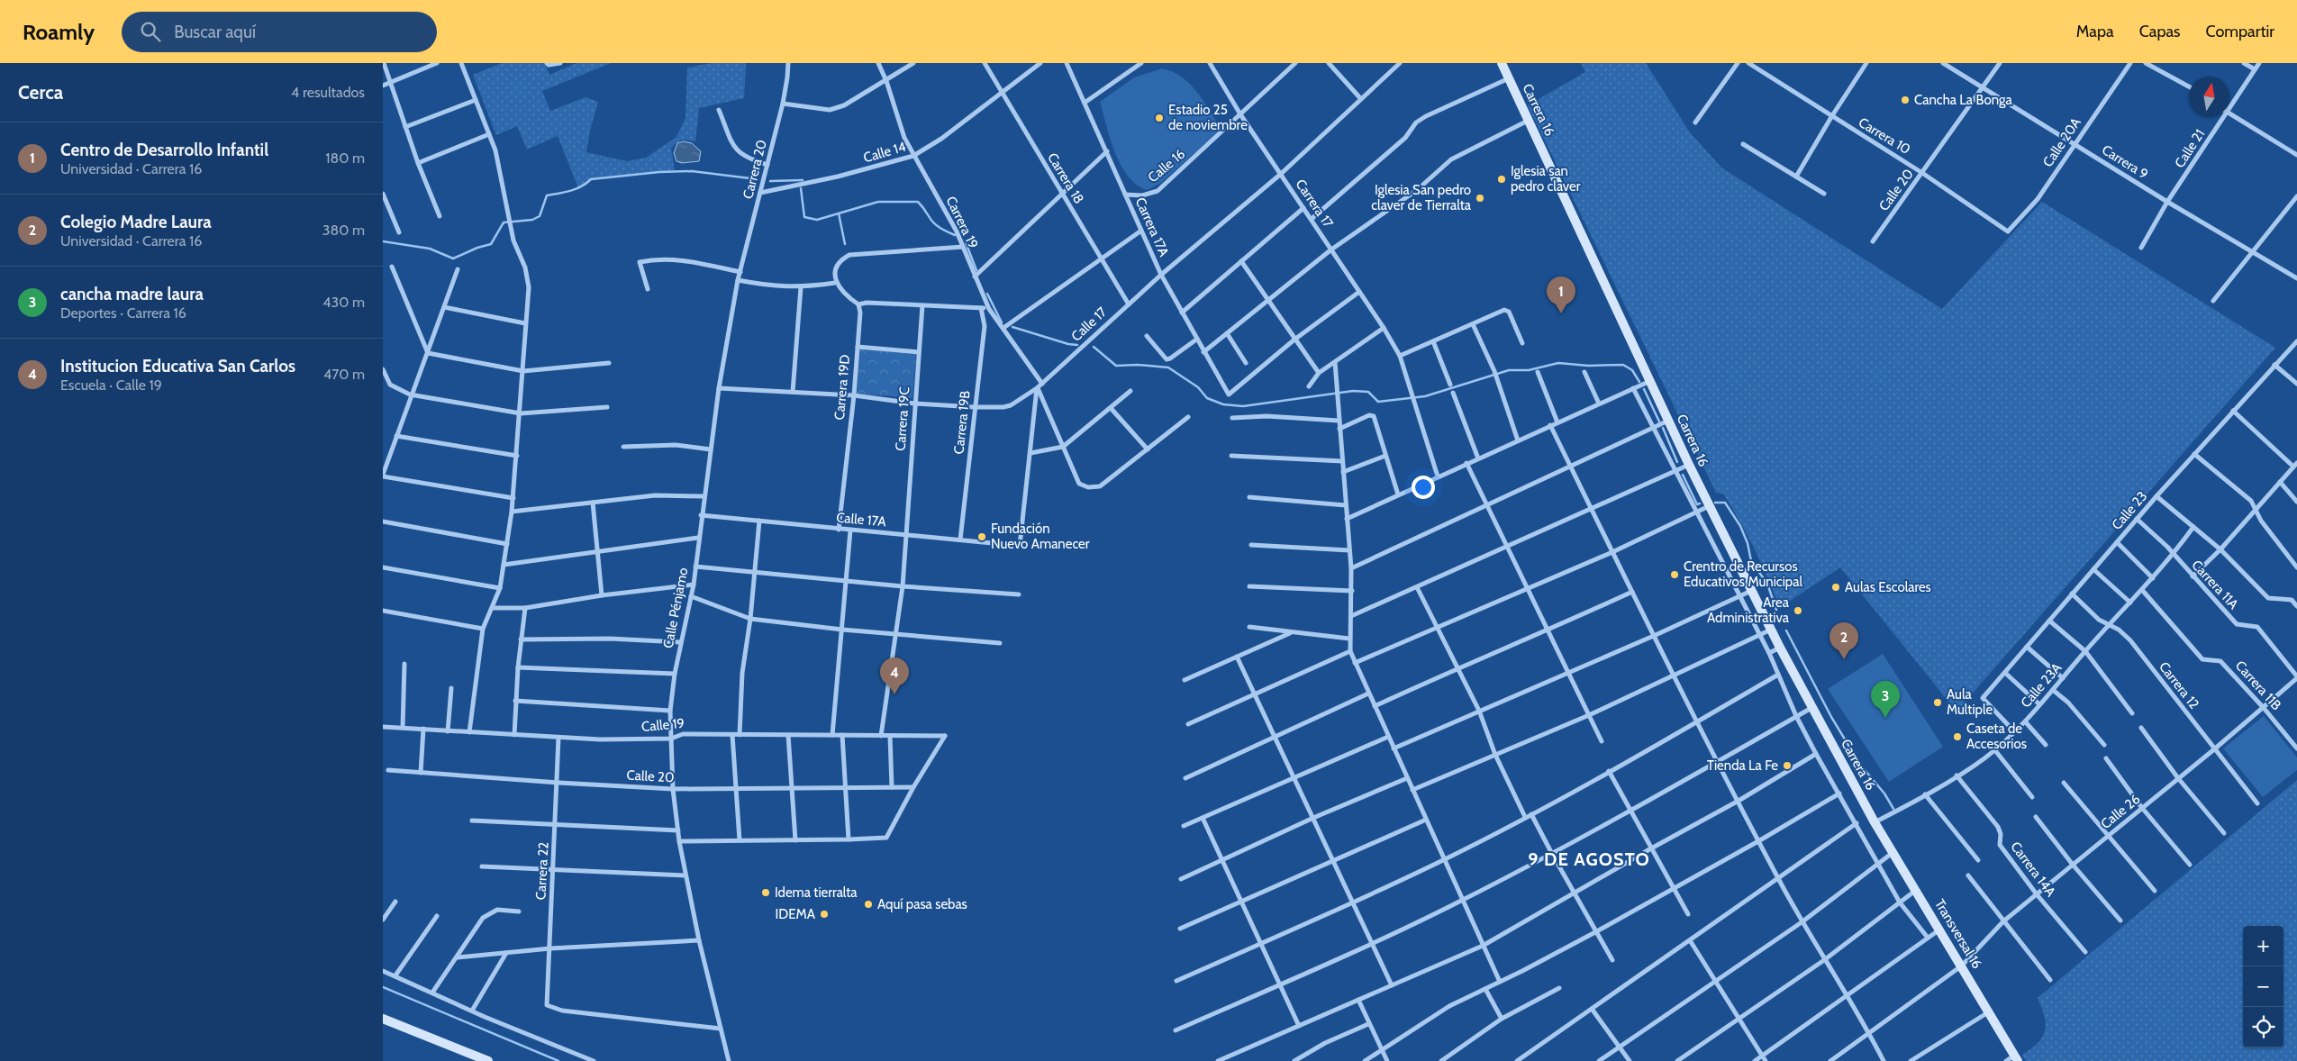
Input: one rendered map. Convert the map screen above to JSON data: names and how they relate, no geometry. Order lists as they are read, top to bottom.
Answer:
{
  "streets": {
    "main road": ["Carrera 16", "Transversal 16"],
    "street": [
      "Carrera 10",
      "Calle 20A",
      "Calle 21",
      "Calle 14",
      "Carrera 9",
      "Calle 16",
      "Carrera 20",
      "Carrera 18",
      "Calle 20",
      "Carrera 17",
      "Carrera 19",
      "Carrera 17A",
      "Calle 17",
      "Carrera 19D",
      "Carrera 19C",
      "Carrera 19B",
      "Calle 23",
      "Calle 17A",
      "Carrera 11A",
      "Calle Pénjamo",
      "Calle 23A",
      "Carrera 12",
      "Carrera 11B",
      "Calle 19",
      "Calle 26",
      "Carrera 14A",
      "Carrera 22"
    ]
  },
  "crossings": [
    ["Carrera 16", "Calle 23A"],
    ["Carrera 16", "Transversal 16"],
    ["Carrera 10", "Calle 20A"],
    ["Carrera 10", "Calle 20"],
    ["Calle 20A", "Carrera 9"],
    ["Calle 21", "Carrera 9"],
    ["Calle 14", "Carrera 20"],
    ["Calle 14", "Carrera 18"],
    ["Calle 14", "Carrera 19"],
    ["Carrera 9", "Calle 20"],
    ["Calle 16", "Carrera 17"],
    ["Calle 16", "Carrera 17A"],
    ["Carrera 20", "Calle Pénjamo"],
    ["Carrera 18", "Calle 17"],
    ["Calle 20", "Calle Pénjamo"],
    ["Calle 20", "Calle 19"],
    ["Calle 20", "Carrera 22"],
    ["Carrera 17", "Calle 17"],
    ["Carrera 19", "Calle 17"],
    ["Carrera 17A", "Calle 17"],
    ["Calle 17", "Carrera 19D"],
    ["Calle 17", "Carrera 19C"],
    ["Calle 17", "Carrera 19B"],
    ["Calle 17", "Calle Pénjamo"],
    ["Carrera 19D", "Calle 17A"],
    ["Carrera 19C", "Calle 17A"],
    ["Carrera 19C", "Calle 19"],
    ["Carrera 19B", "Calle 17A"],
    ["Calle 23", "Carrera 11A"],
    ["Calle 23", "Calle 23A"],
    ["Calle 23", "Carrera 12"],
    ["Calle 17A", "Calle Pénjamo"],
    ["Carrera 11A", "Calle 23A"],
    ["Carrera 11A", "Calle 26"],
    ["Calle Pénjamo", "Calle 19"],
    ["Calle 23A", "Carrera 12"],
    ["Calle 23A", "Carrera 11B"],
    ["Calle 23A", "Carrera 14A"],
    ["Calle 23A", "Transversal 16"],
    ["Carrera 12", "Calle 26"],
    ["Carrera 11B", "Calle 26"],
    ["Calle 19", "Carrera 22"],
    ["Calle 26", "Carrera 14A"],
    ["Calle 26", "Transversal 16"]
  ],
  "districts": ["9 DE AGOSTO"],
  "places": [
    "Cancha La Bonga",
    "Estadio 25 de noviembre",
    "Iglesia san pedro claver",
    "Iglesia San pedro claver de Tierralta",
    "Fundación Nuevo Amanecer",
    "Crentro de Recursos Educativos Municipal",
    "Aulas Escolares",
    "Area Administrativa",
    "Aula Multiple",
    "Caseta de Accesorios",
    "Tienda La Fe",
    "Idema tierralta",
    "Aquí pasa sebas",
    "IDEMA"
  ],
  "north": "top",
  "page": {
    "header": "Roamly",
    "search": "Buscar aquí",
    "nav": ["Mapa", "Capas", "Compartir"],
    "heading": ["Cerca", "4 resultados"],
    "list": [
      {
        "mark": "1",
        "name": "Centro de Desarrollo Infantil",
        "note": "Universidad · Carrera 16",
        "value": "180 m"
      },
      {
        "mark": "2",
        "name": "Colegio Madre Laura",
        "note": "Universidad · Carrera 16",
        "value": "380 m"
      },
      {
        "mark": "3",
        "name": "cancha madre laura",
        "note": "Deportes · Carrera 16",
        "value": "430 m"
      },
      {
        "mark": "4",
        "name": "Institucion Educativa San Carlos",
        "note": "Escuela · Calle 19",
        "value": "470 m"
      }
    ],
    "pins": [
      "1",
      "2",
      "4",
      "3"
    ],
    "map_buttons": ["+", "−"]
  }
}
